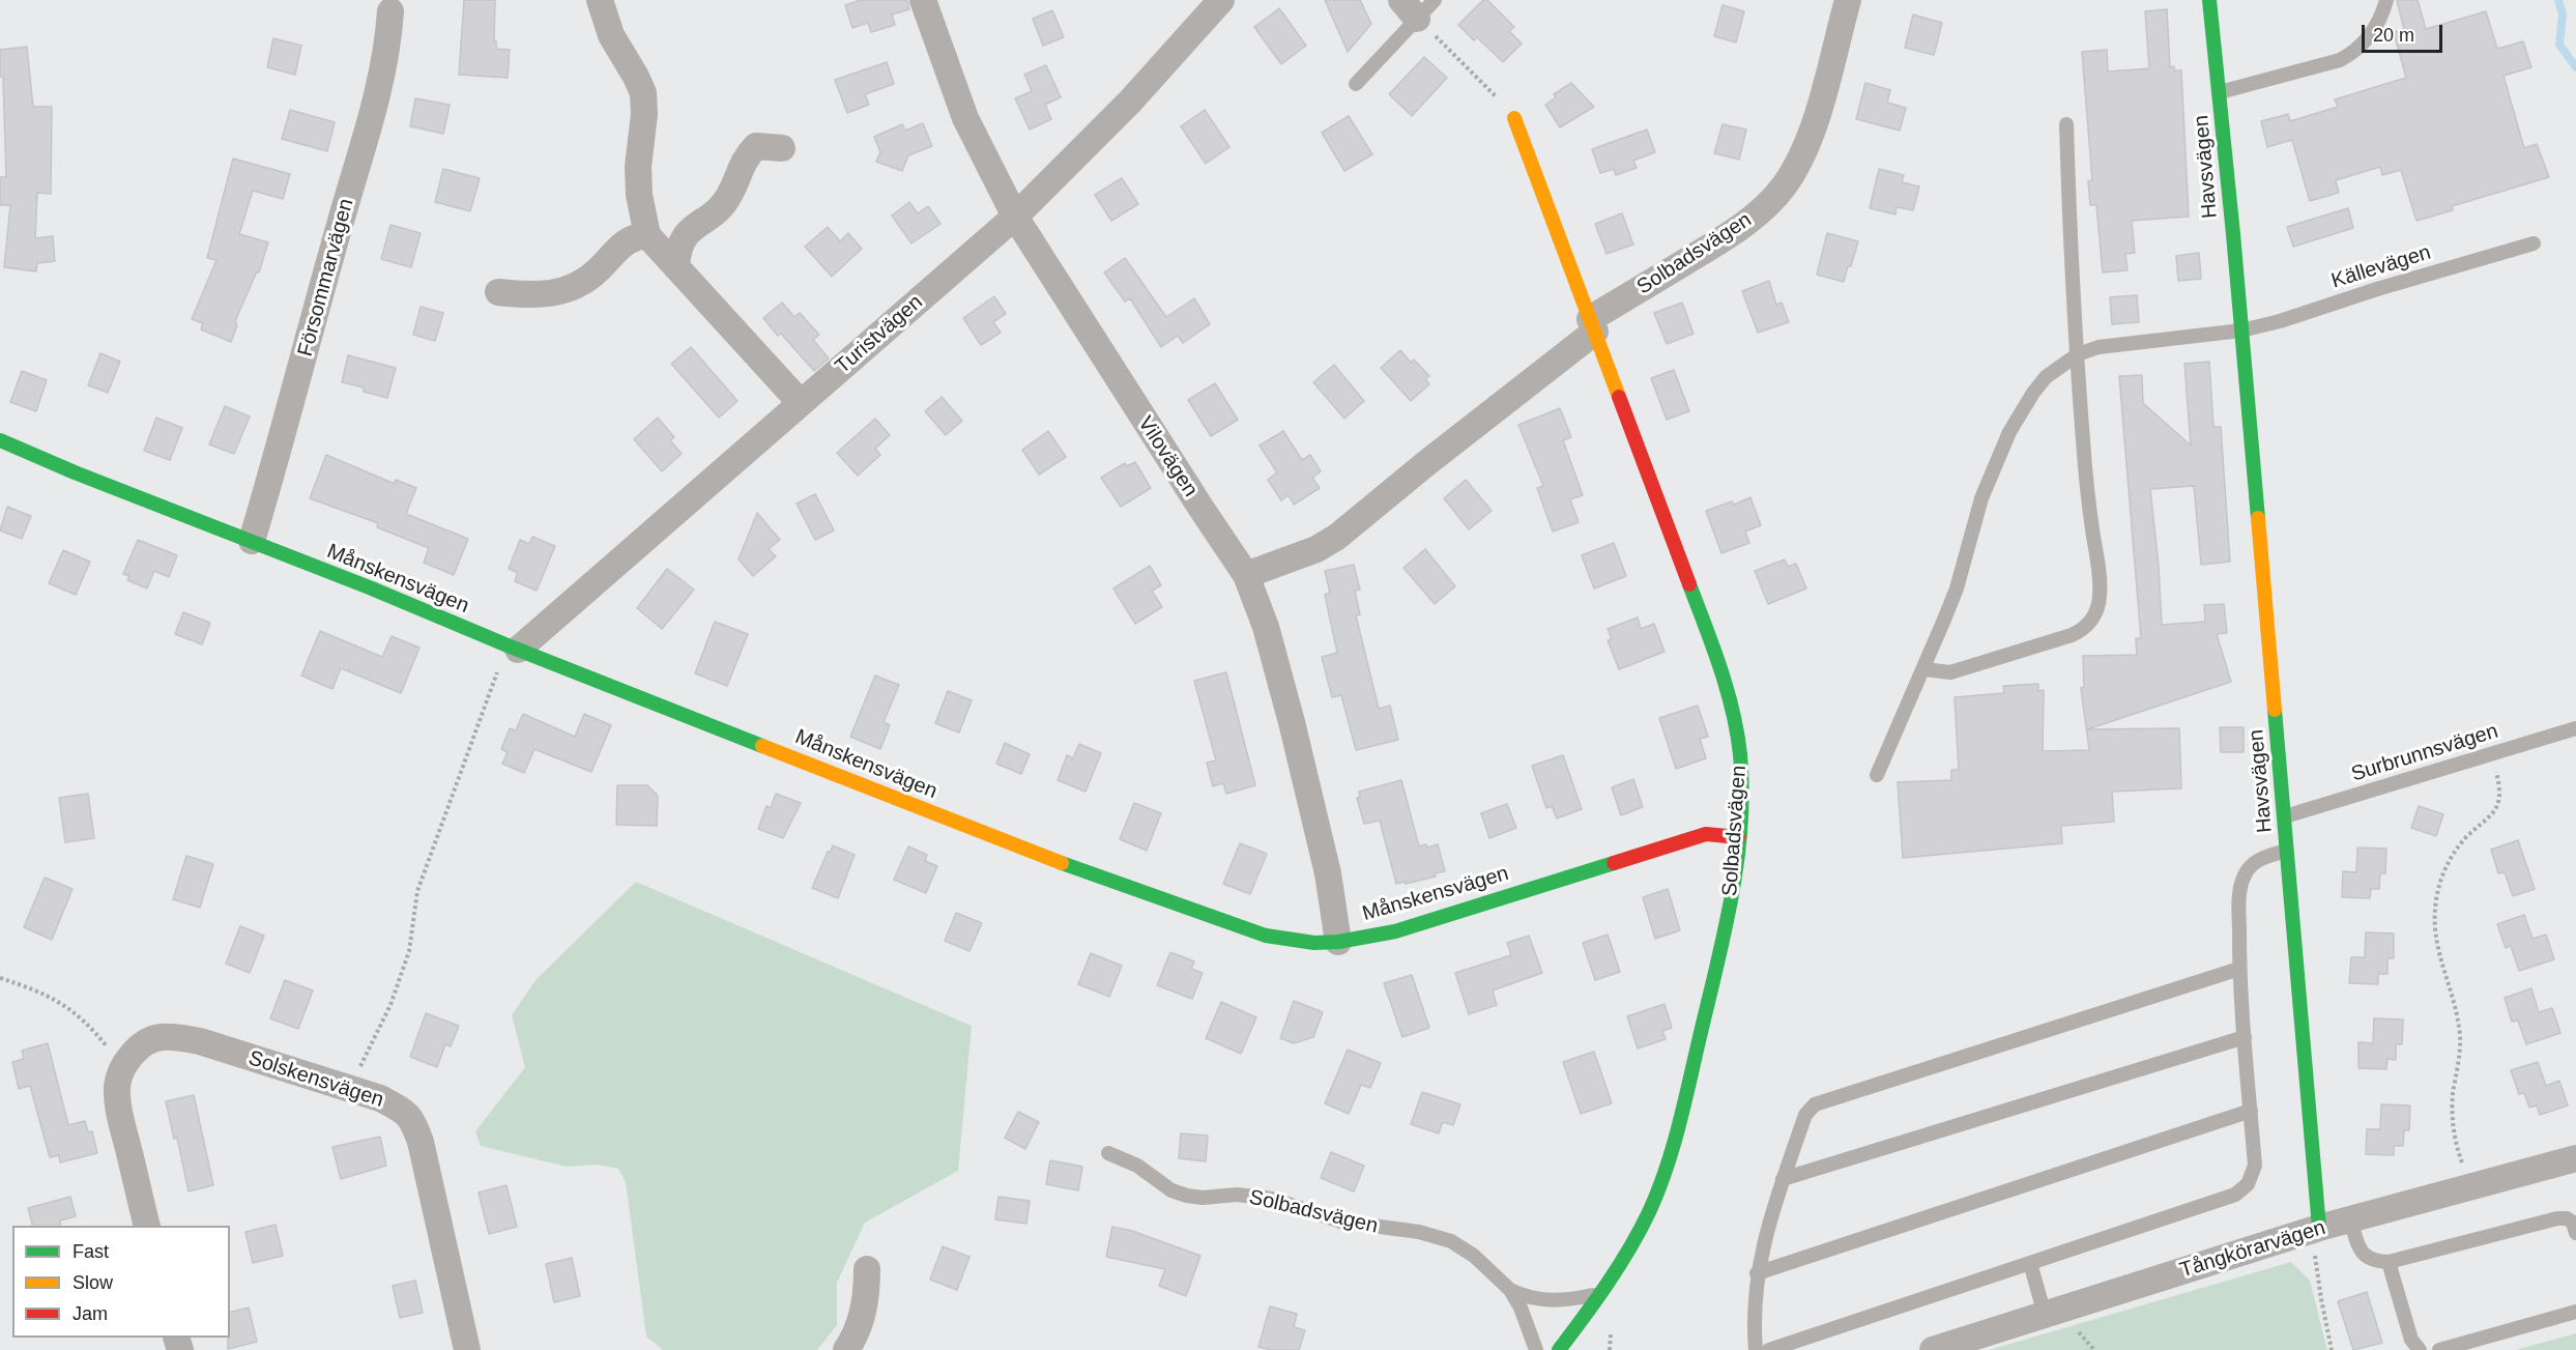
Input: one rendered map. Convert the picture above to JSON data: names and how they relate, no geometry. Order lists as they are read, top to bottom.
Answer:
{
  "streets": {
    "street": [
      "Havsvägen",
      "Solbadsvägen",
      "Försommarvägen",
      "Turistvägen",
      "Vilovägen",
      "Månskensvägen",
      "Solskensvägen",
      "Tångkörarvägen"
    ],
    "lane": ["Källevägen", "Surbrunnsvägen"]
  },
  "crossings": [
    ["Havsvägen", "Källevägen"],
    ["Havsvägen", "Surbrunnsvägen"],
    ["Havsvägen", "Tångkörarvägen"],
    ["Solbadsvägen", "Vilovägen"],
    ["Solbadsvägen", "Månskensvägen"],
    ["Försommarvägen", "Månskensvägen"],
    ["Turistvägen", "Vilovägen"],
    ["Turistvägen", "Månskensvägen"],
    ["Vilovägen", "Månskensvägen"]
  ],
  "legend": ["Fast", "Slow", "Jam"],
  "scale_bar": "20 m"
}
